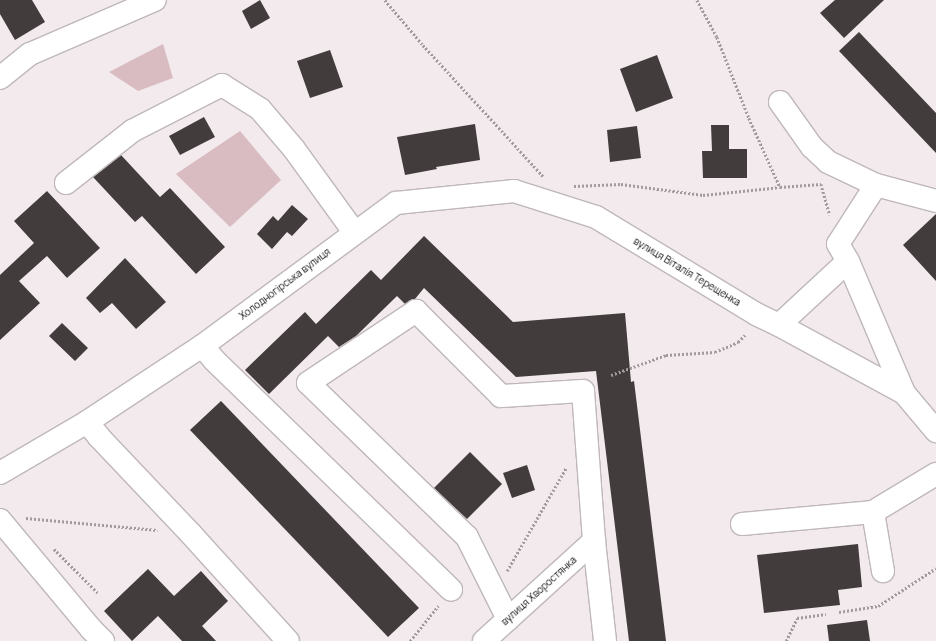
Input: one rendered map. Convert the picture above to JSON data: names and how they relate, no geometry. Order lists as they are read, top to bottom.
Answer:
{
  "streets": {
    "street": ["вулиця Віталія Терещенка", "Холодногірська вулиця", "вулиця Хворостянка"]
  },
  "crossings": [
    ["вулиця Віталія Терещенка", "Холодногірська вулиця"]
  ]
}
